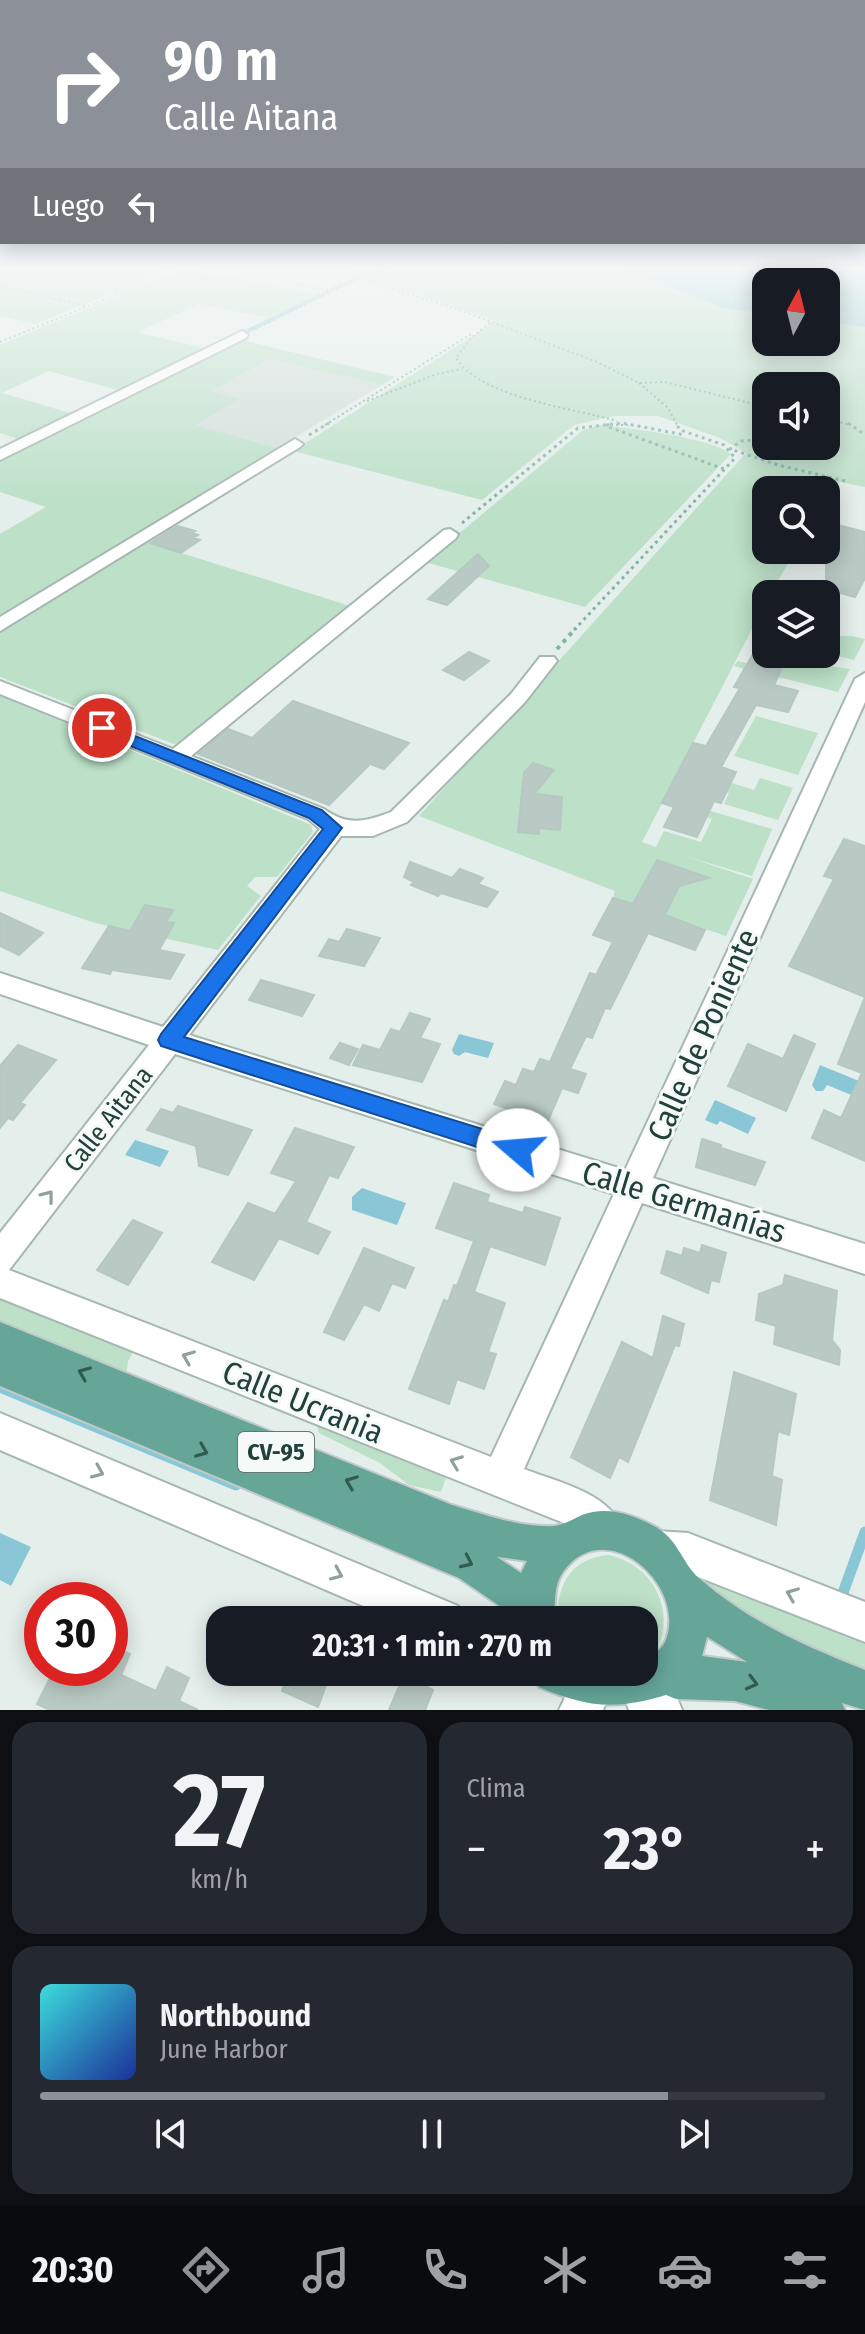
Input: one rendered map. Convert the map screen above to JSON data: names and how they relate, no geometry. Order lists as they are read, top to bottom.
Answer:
{
  "streets": {
    "main road": ["CV-95"],
    "street": [
      "Calle de Poniente",
      "Calle Aitana",
      "Calle Germanías",
      "Calle Ucrania"
    ]
  },
  "crossings": [
    ["Calle de Poniente", "Calle Germanías"],
    ["Calle de Poniente", "Calle Ucrania"],
    ["Calle Aitana", "Calle Germanías"]
  ],
  "one_way": ["Calle Aitana"],
  "north": "top",
  "page": {
    "turn": ["90 m", "Calle Aitana"],
    "then": "Luego",
    "limit": "30",
    "trip": "20:31 · 1 min · 270 m",
    "tile": [
      ["27", "km/h"],
      "Clima"
    ],
    "heat": ["−", "23°", "+"],
    "song": ["Northbound", "June Harbor"],
    "tabs": "20:30"
  }
}
